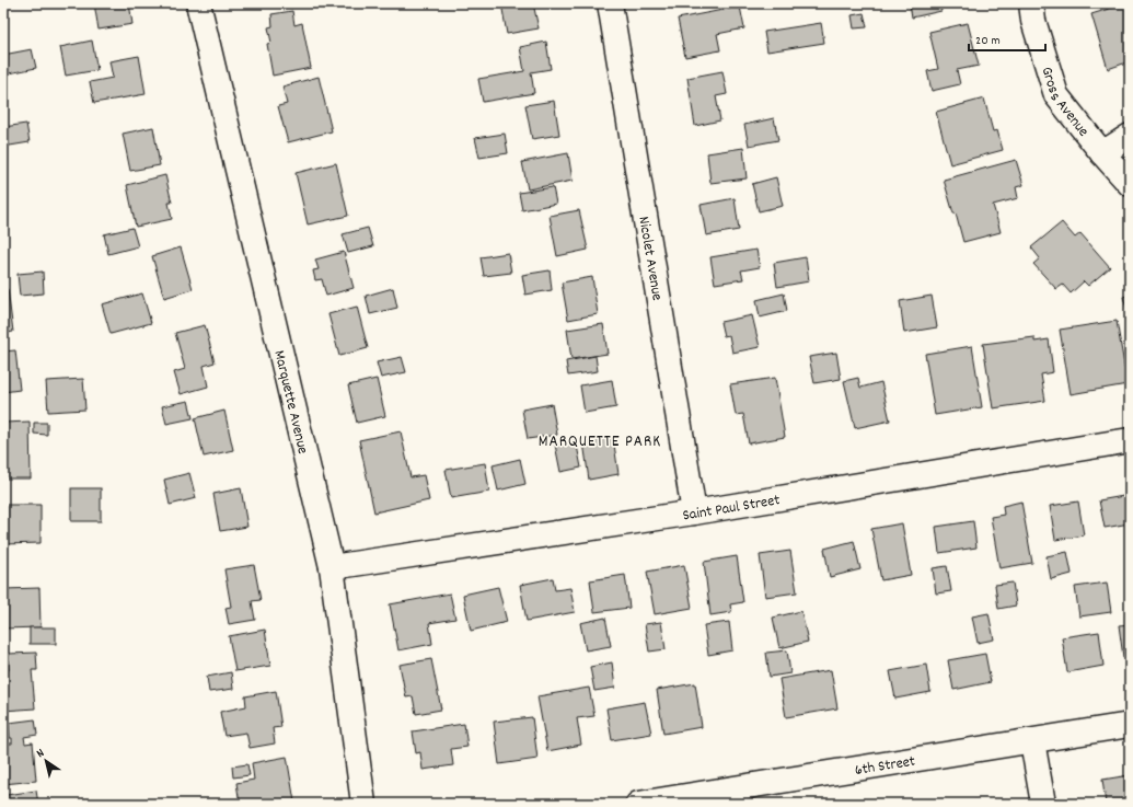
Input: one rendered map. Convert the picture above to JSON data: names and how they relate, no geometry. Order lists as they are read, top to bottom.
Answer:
{
  "streets": {
    "street": [
      "Gross Avenue",
      "Nicolet Avenue",
      "Marquette Avenue",
      "Saint Paul Street",
      "6th Street"
    ]
  },
  "crossings": [
    ["Nicolet Avenue", "Saint Paul Street"],
    ["Marquette Avenue", "Saint Paul Street"]
  ],
  "districts": ["MARQUETTE PARK"],
  "scale_bar": "20 m",
  "north": "top left"
}
